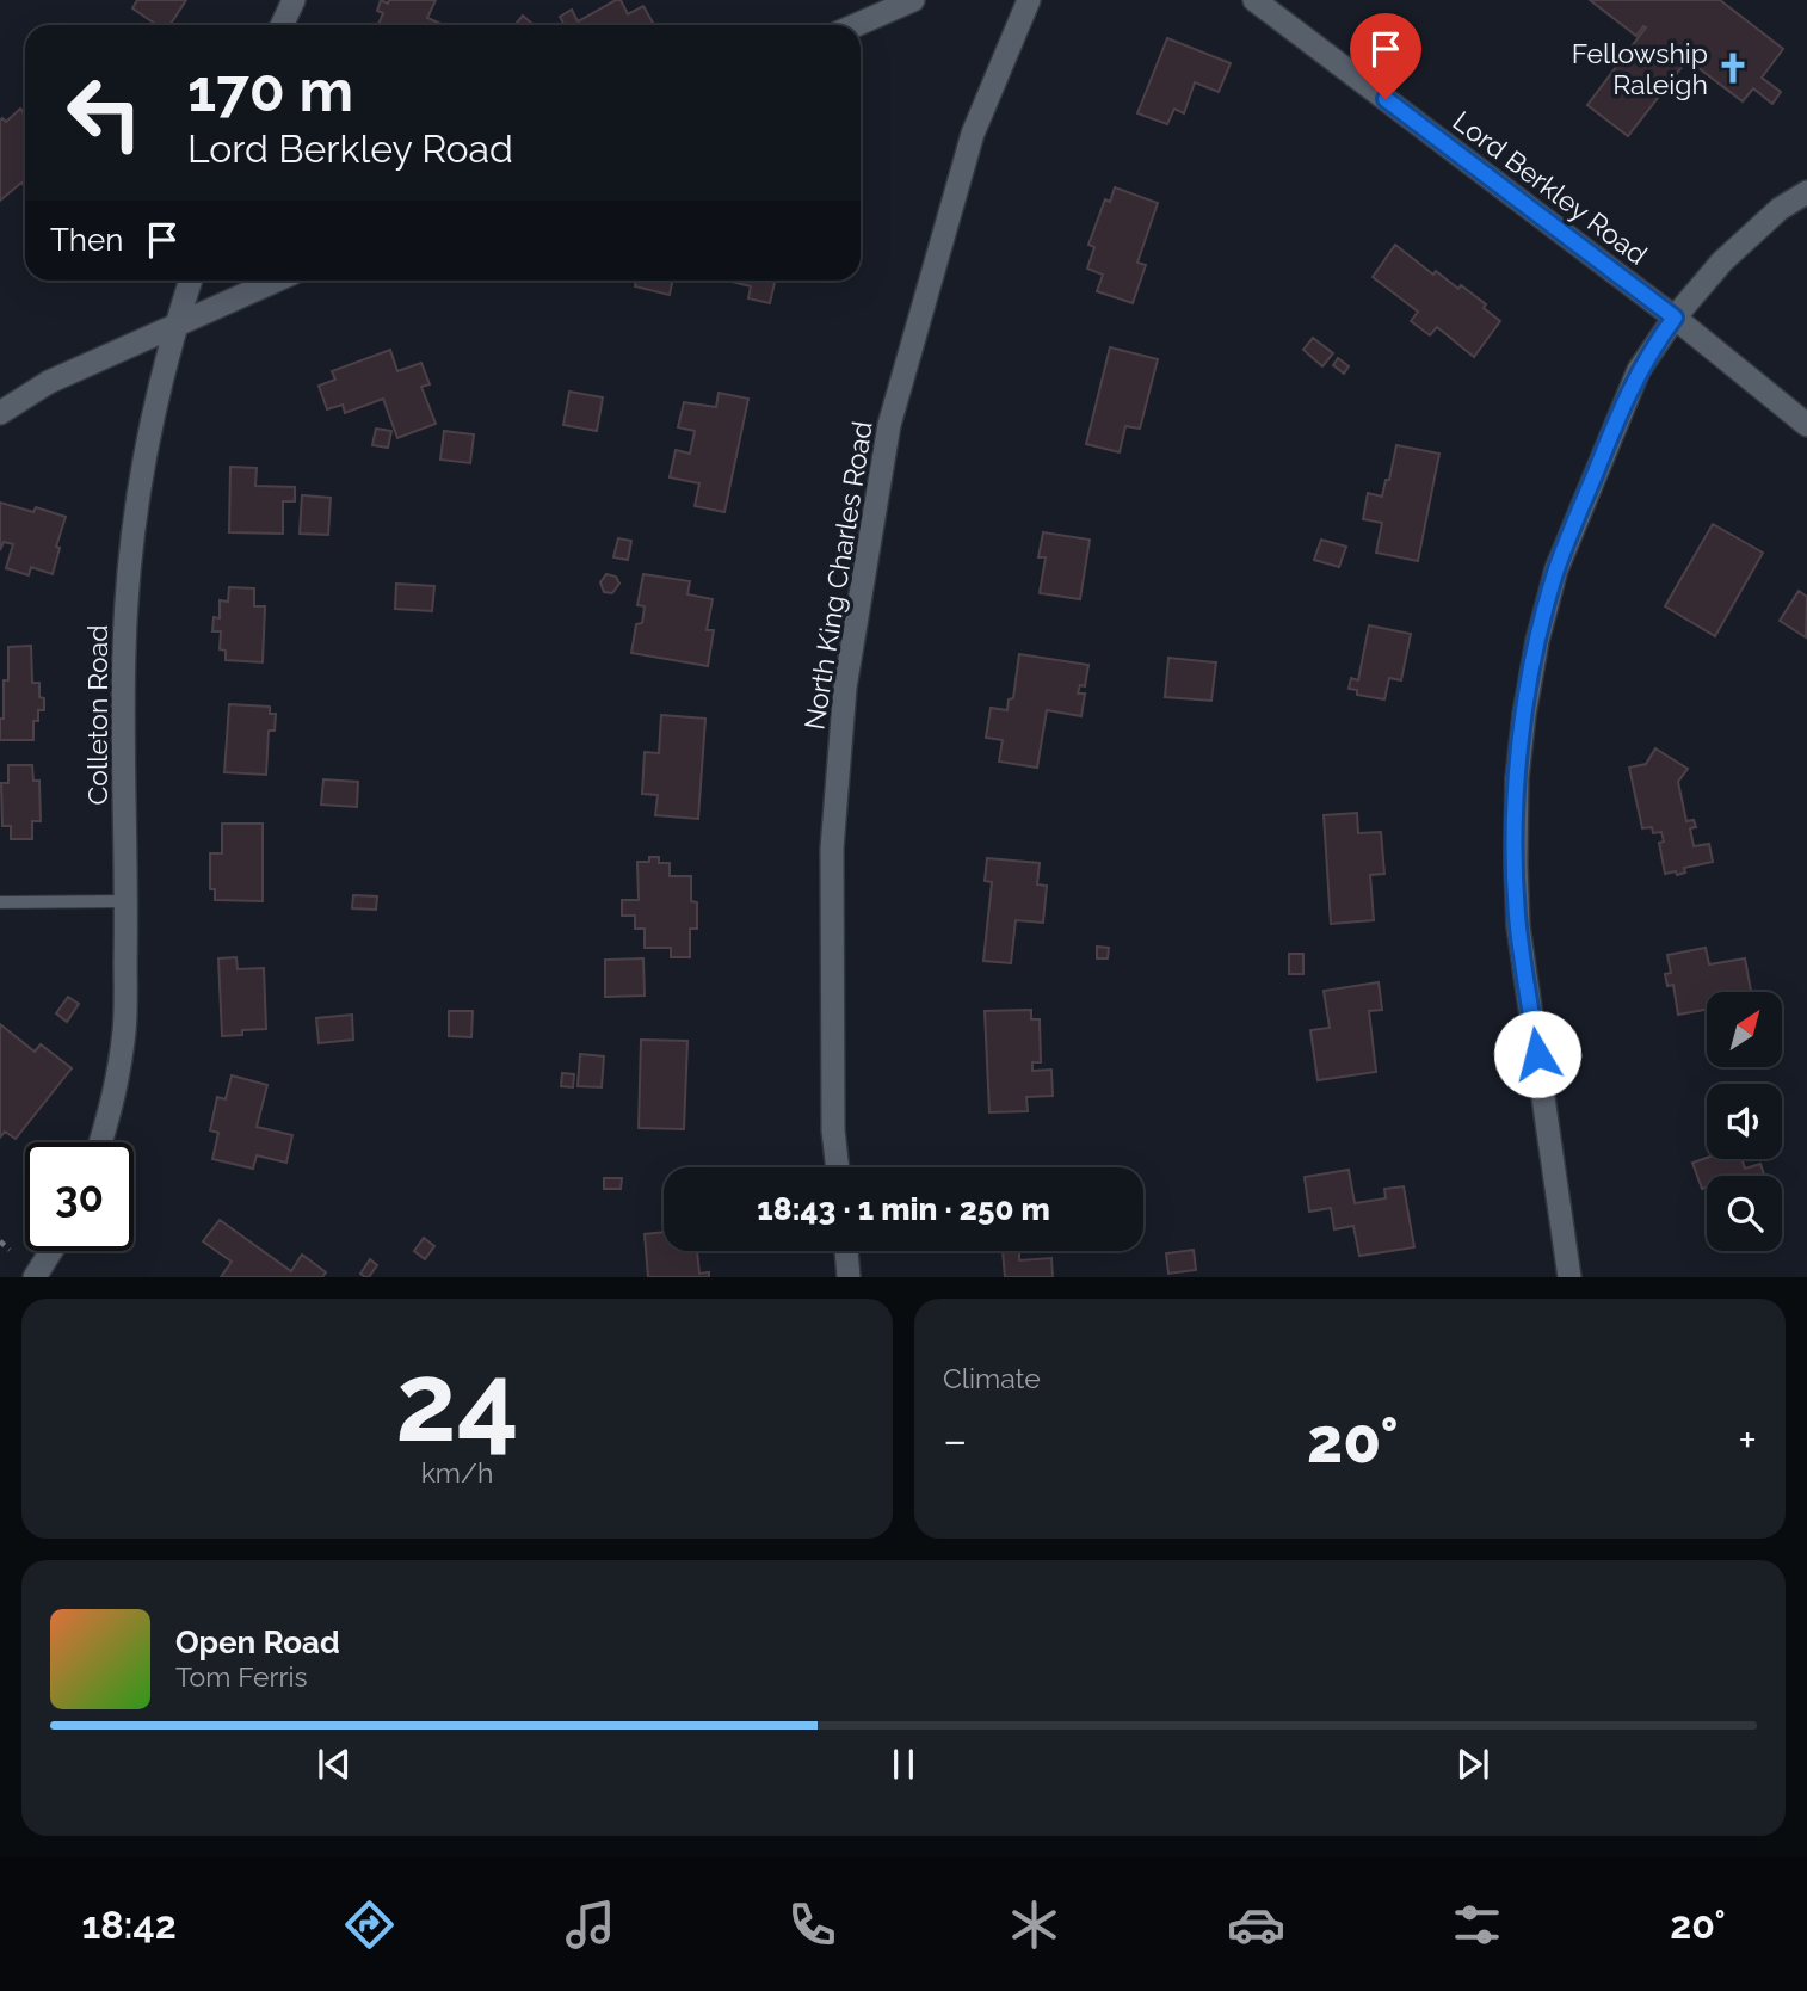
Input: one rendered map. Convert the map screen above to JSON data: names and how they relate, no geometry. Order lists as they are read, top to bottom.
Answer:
{
  "streets": {
    "street": ["Lord Berkley Road", "North King Charles Road", "Colleton Road"]
  },
  "places": {
    "church": ["Fellowship Raleigh"]
  },
  "north": "top right",
  "page": {
    "turn": ["170 m", "Lord Berkley Road"],
    "then": "Then",
    "limit": "30",
    "trip": "18:43 · 1 min · 250 m",
    "tile": [
      ["24", "km/h"],
      "Climate"
    ],
    "heat": ["−", "20°", "+"],
    "song": ["Open Road", "Tom Ferris"],
    "tabs": ["18:42", "20°"]
  }
}
